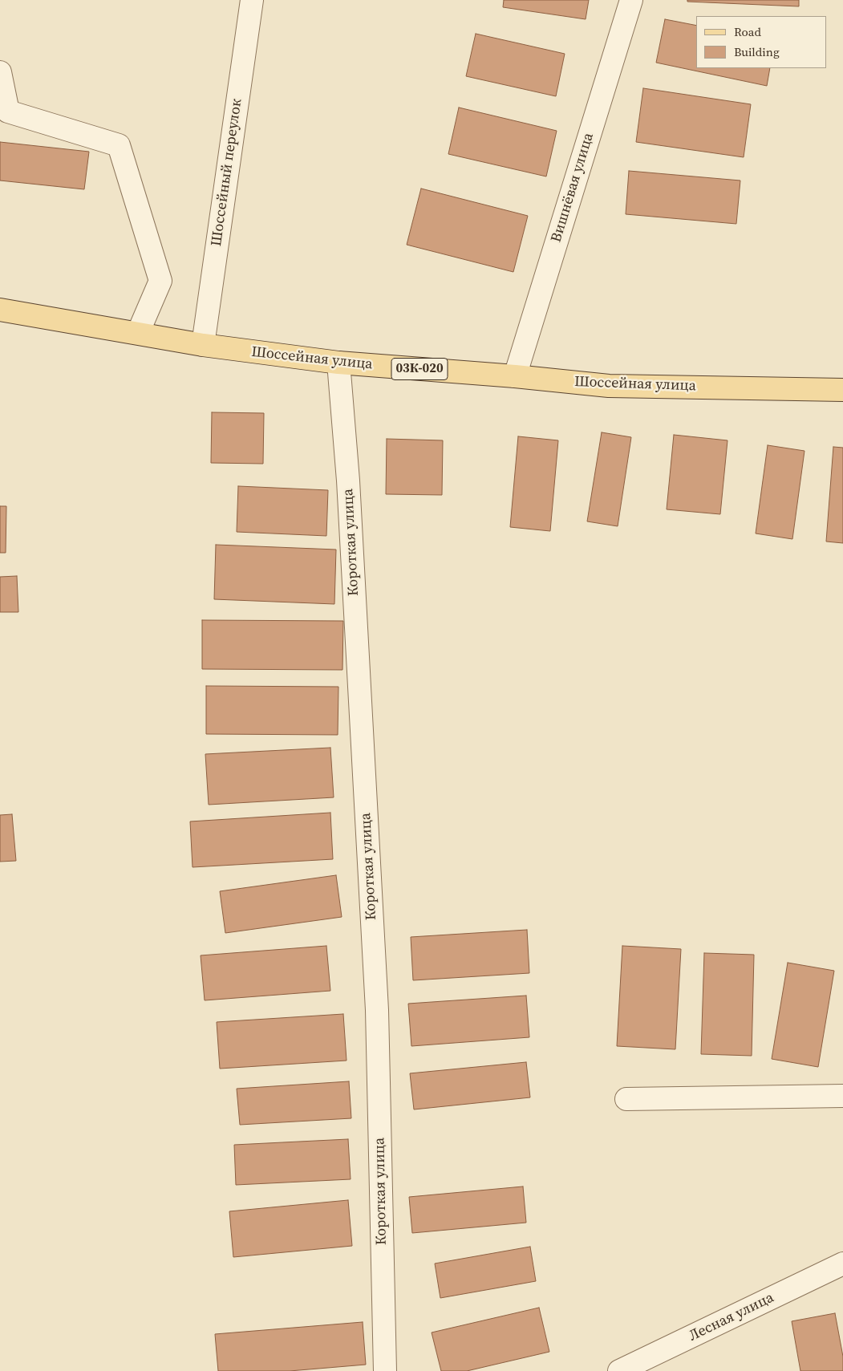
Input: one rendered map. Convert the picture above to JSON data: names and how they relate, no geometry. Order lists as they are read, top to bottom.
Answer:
{
  "streets": {
    "main road": ["Шоссейная улица", "03К-020"],
    "street": [
      "Шоссейный переулок",
      "Вишнёвая улица",
      "Короткая улица",
      "Лесная улица"
    ]
  },
  "crossings": [
    ["Шоссейный переулок", "Шоссейная улица"],
    ["Вишнёвая улица", "Шоссейная улица"],
    ["Шоссейная улица", "Короткая улица"]
  ],
  "legend": ["Road", "Building"]
}
